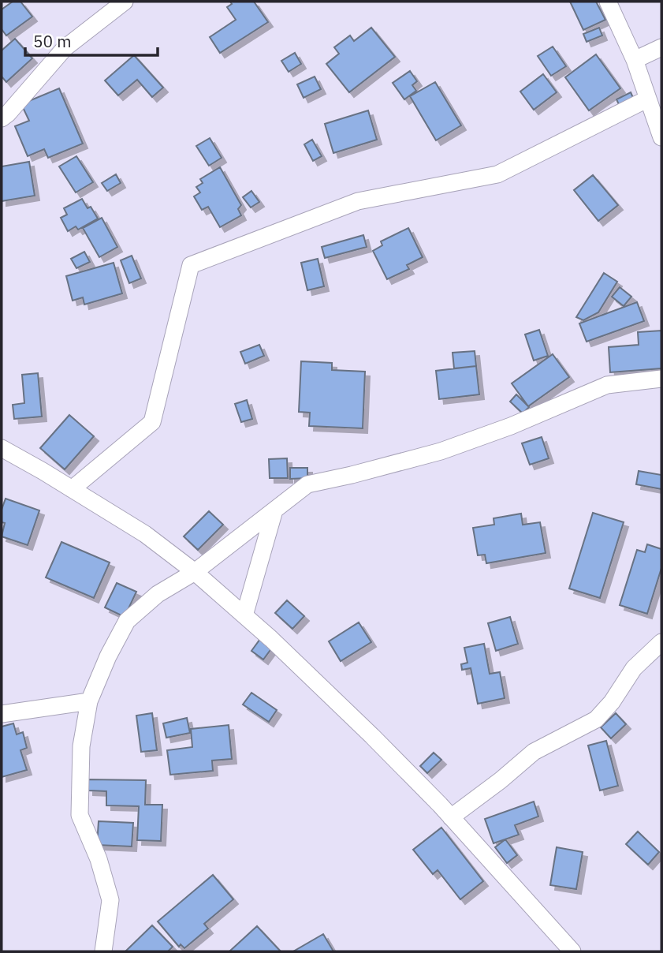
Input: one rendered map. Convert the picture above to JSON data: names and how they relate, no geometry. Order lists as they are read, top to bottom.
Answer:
{
  "scale_bar": "50 m"
}
